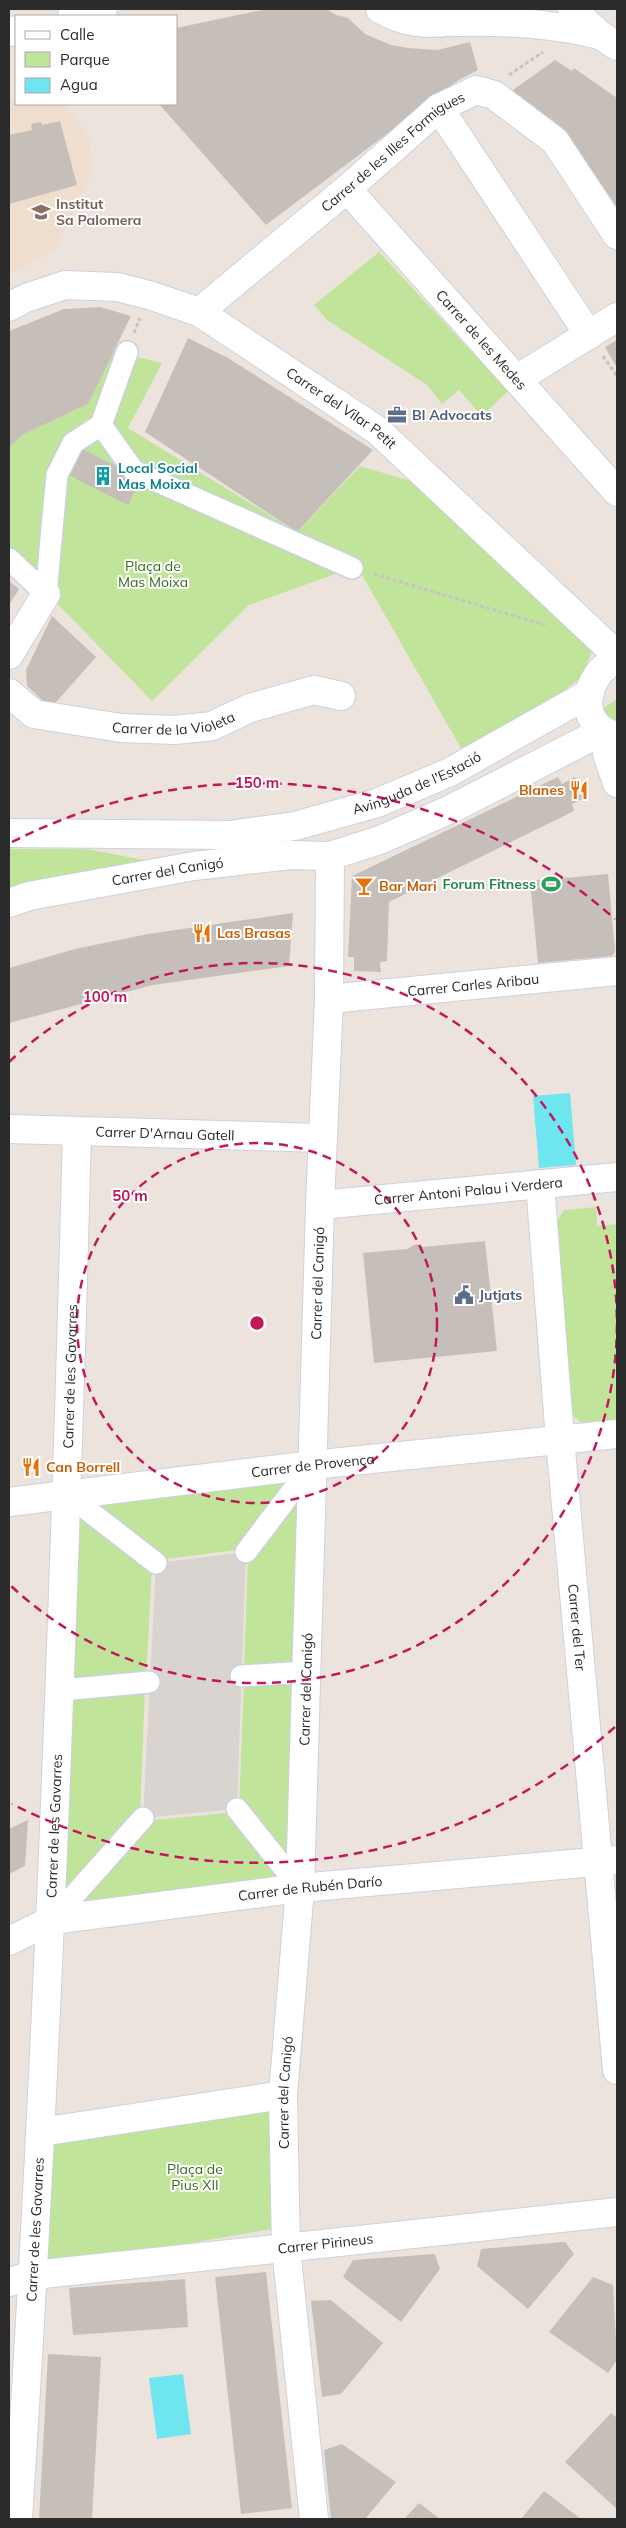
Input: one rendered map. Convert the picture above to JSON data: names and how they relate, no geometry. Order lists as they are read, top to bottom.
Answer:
{
  "streets": {
    "street": [
      "Carrer de les Illes Formigues",
      "Carrer de les Medes",
      "Carrer del Vilar Petit",
      "Carrer de la Violeta",
      "Avinguda de l'Estació",
      "Carrer del Canigó",
      "Carrer Carles Aribau",
      "Carrer D'Arnau Gatell",
      "Carrer Antoni Palau i Verdera",
      "Carrer de les Gavarres",
      "Carrer de Provença",
      "Carrer del Ter",
      "Carrer de Rubén Darío",
      "Carrer Pirineus"
    ]
  },
  "crossings": [
    ["Carrer de les Illes Formigues", "Carrer de les Medes"],
    ["Carrer de les Illes Formigues", "Carrer del Vilar Petit"],
    ["Avinguda de l'Estació", "Carrer del Canigó"],
    ["Carrer del Canigó", "Carrer Carles Aribau"],
    ["Carrer del Canigó", "Carrer D'Arnau Gatell"],
    ["Carrer del Canigó", "Carrer Antoni Palau i Verdera"],
    ["Carrer del Canigó", "Carrer de Provença"],
    ["Carrer del Canigó", "Carrer de Rubén Darío"],
    ["Carrer del Canigó", "Carrer Pirineus"],
    ["Carrer D'Arnau Gatell", "Carrer de les Gavarres"],
    ["Carrer Antoni Palau i Verdera", "Carrer del Ter"],
    ["Carrer de les Gavarres", "Carrer de Provença"],
    ["Carrer de les Gavarres", "Carrer de Rubén Darío"],
    ["Carrer de les Gavarres", "Carrer Pirineus"],
    ["Carrer de Provença", "Carrer del Ter"],
    ["Carrer del Ter", "Carrer de Rubén Darío"]
  ],
  "parks": ["Plaça de Mas Moixa", "Plaça de Pius XII"],
  "places": {
    "school or university": ["Institut Sa Palomera"],
    "office": ["Bl Advocats"],
    "building": ["Local Social Mas Moixa"],
    "restaurant": ["Blanes", "Las Brasas", "Can Borrell"],
    "sports": ["Forum Fitness"],
    "bar": ["Bar Mari"],
    "public building": ["Jutjats"]
  },
  "legend": ["Calle", "Parque", "Agua"],
  "rings": ["150 m", "100 m", "50 m"]
}
